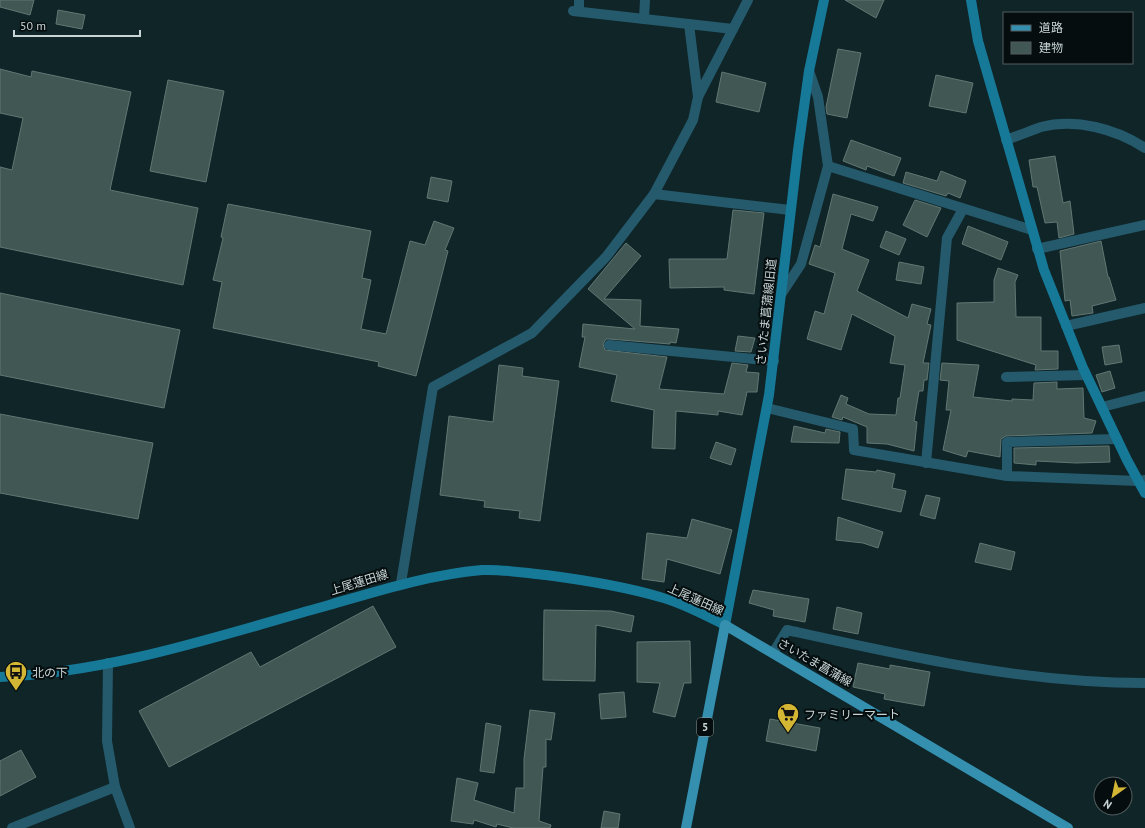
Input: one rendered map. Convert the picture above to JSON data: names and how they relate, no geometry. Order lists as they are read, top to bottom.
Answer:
{
  "streets": {
    "main road": ["さいたま菖蒲線", "5"],
    "street": ["さいたま菖蒲線旧道", "上尾蓮田線"]
  },
  "crossings": [
    ["さいたま菖蒲線旧道", "上尾蓮田線"],
    ["さいたま菖蒲線旧道", "さいたま菖蒲線"],
    ["さいたま菖蒲線旧道", "5"],
    ["上尾蓮田線", "さいたま菖蒲線"],
    ["上尾蓮田線", "5"],
    ["さいたま菖蒲線", "5"]
  ],
  "places": {
    "bus stop": ["北の下"],
    "supermarket": ["ファミリーマート"]
  },
  "legend": ["道路", "建物"],
  "scale_bar": "50 m",
  "north": "bottom left"
}
